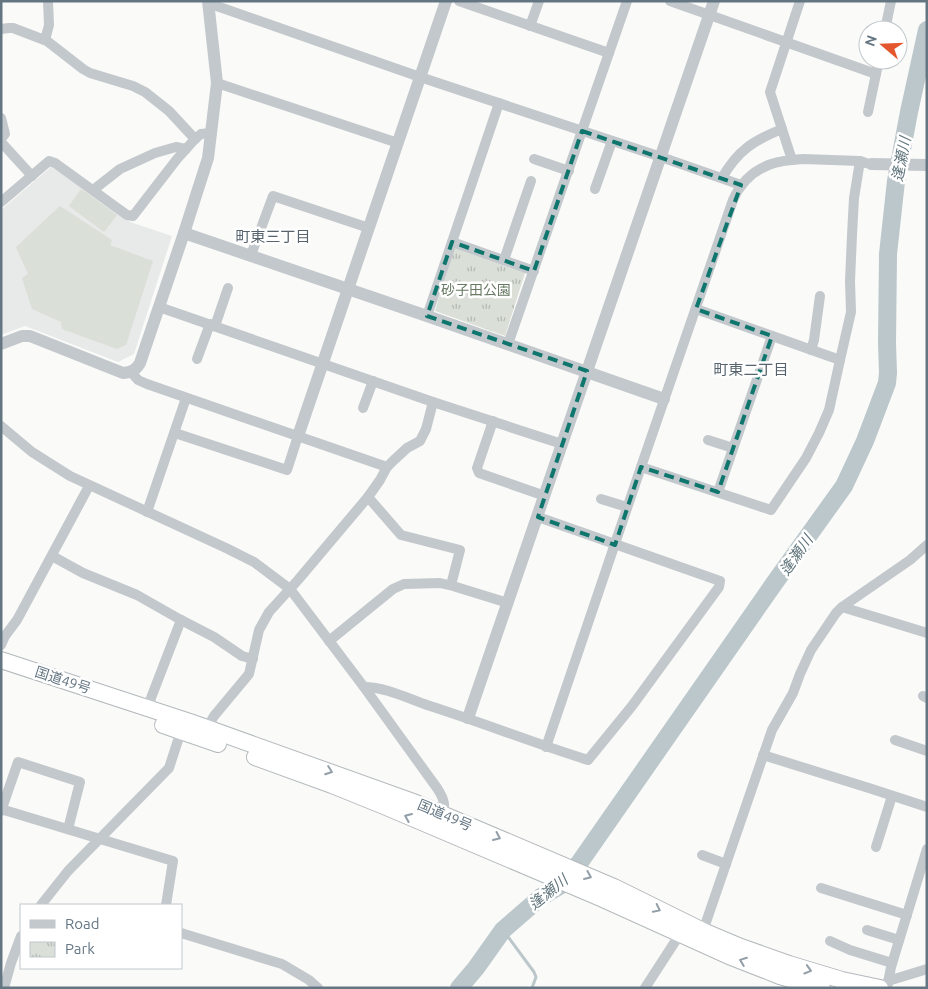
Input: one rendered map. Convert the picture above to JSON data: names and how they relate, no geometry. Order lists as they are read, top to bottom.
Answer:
{
  "streets": {
    "highway": ["国道49号"]
  },
  "districts": ["町東三丁目", "町東二丁目"],
  "water": ["逢瀬川"],
  "parks": ["砂子田公園"],
  "legend": ["Road", "Park"],
  "north": "left"
}
